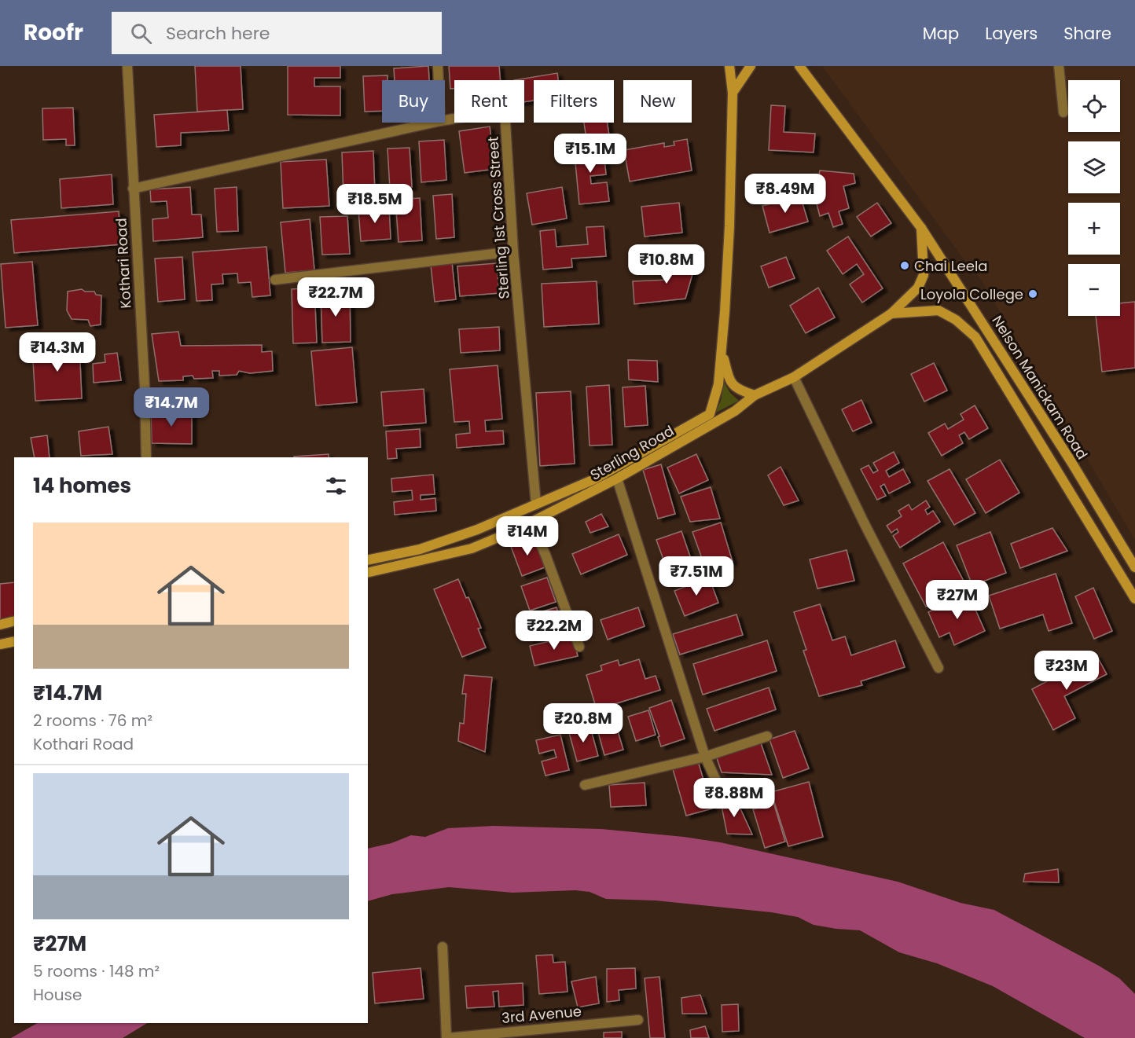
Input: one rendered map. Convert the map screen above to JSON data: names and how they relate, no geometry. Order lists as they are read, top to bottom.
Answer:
{
  "streets": {
    "main road": ["Nelson Manickam Road", "Sterling Road"],
    "street": ["Sterling 1st Cross Street", "Kothari Road", "3rd Avenue"]
  },
  "crossings": [
    ["Sterling 1st Cross Street", "Kothari Road"],
    ["Sterling 1st Cross Street", "Sterling Road"],
    ["Nelson Manickam Road", "Sterling Road"]
  ],
  "places": ["Chai Leela", "Loyola College"],
  "page": {
    "header": "Roofr",
    "search": "Search here",
    "nav": ["Map", "Layers", "Share"],
    "map_buttons": ["+", "−"],
    "chip": [
      "Buy",
      "Rent",
      "Filters",
      "New"
    ],
    "price": [
      "₹15.1M",
      "₹8.49M",
      "₹18.5M",
      "₹10.8M",
      "₹22.7M",
      "₹14.3M",
      "₹14.7M",
      "₹14M",
      "₹7.51M",
      "₹27M",
      "₹22.2M",
      "₹23M",
      "₹20.8M",
      "₹8.88M"
    ],
    "heading": "14 homes",
    "list": [
      {
        "name": "₹14.7M",
        "note": "2 rooms · 76 m² · Kothari Road"
      },
      {
        "name": "₹27M",
        "note": "5 rooms · 148 m² · House"
      }
    ]
  }
}
